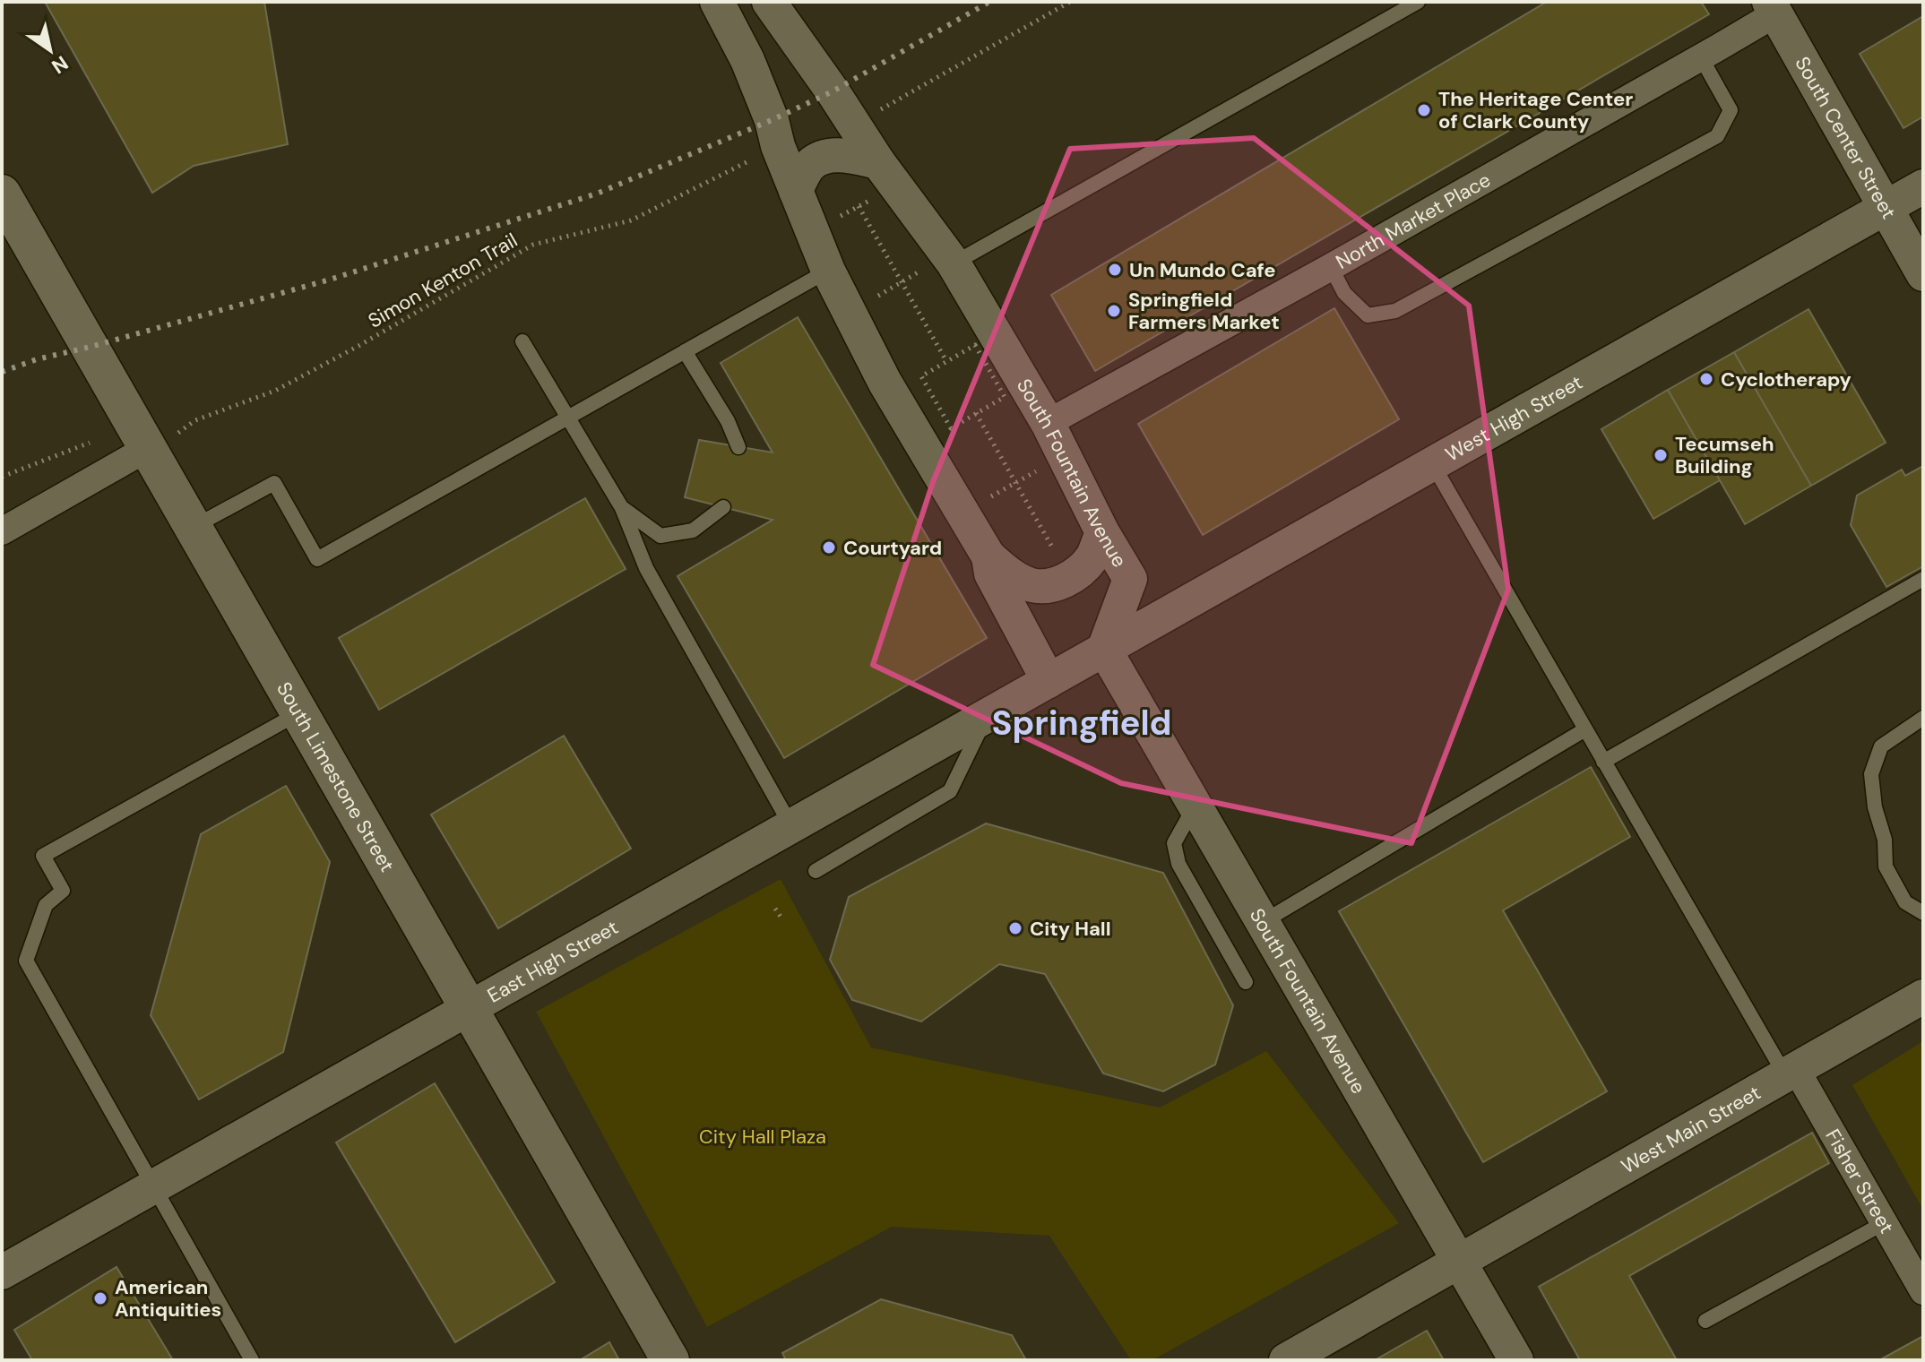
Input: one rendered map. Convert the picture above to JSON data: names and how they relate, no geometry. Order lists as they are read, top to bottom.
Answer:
{
  "streets": {
    "main road": ["South Limestone Street"],
    "street": [
      "South Center Street",
      "North Market Place",
      "West High Street",
      "South Fountain Avenue",
      "East High Street",
      "West Main Street",
      "Fisher Street"
    ],
    "path": ["Simon Kenton Trail"]
  },
  "crossings": [
    ["South Center Street", "North Market Place"],
    ["South Center Street", "West High Street"],
    ["North Market Place", "South Fountain Avenue"],
    ["Simon Kenton Trail", "South Limestone Street"],
    ["West High Street", "South Fountain Avenue"],
    ["West High Street", "East High Street"],
    ["South Fountain Avenue", "East High Street"],
    ["South Fountain Avenue", "West Main Street"],
    ["South Limestone Street", "East High Street"],
    ["West Main Street", "Fisher Street"]
  ],
  "districts": ["Springfield"],
  "parks": ["City Hall Plaza"],
  "places": [
    "The Heritage Center of Clark County",
    "Un Mundo Cafe",
    "Springfield Farmers Market",
    "Cyclotherapy",
    "Tecumseh Building",
    "Courtyard",
    "City Hall",
    "American Antiquities"
  ],
  "north": "bottom right"
}
